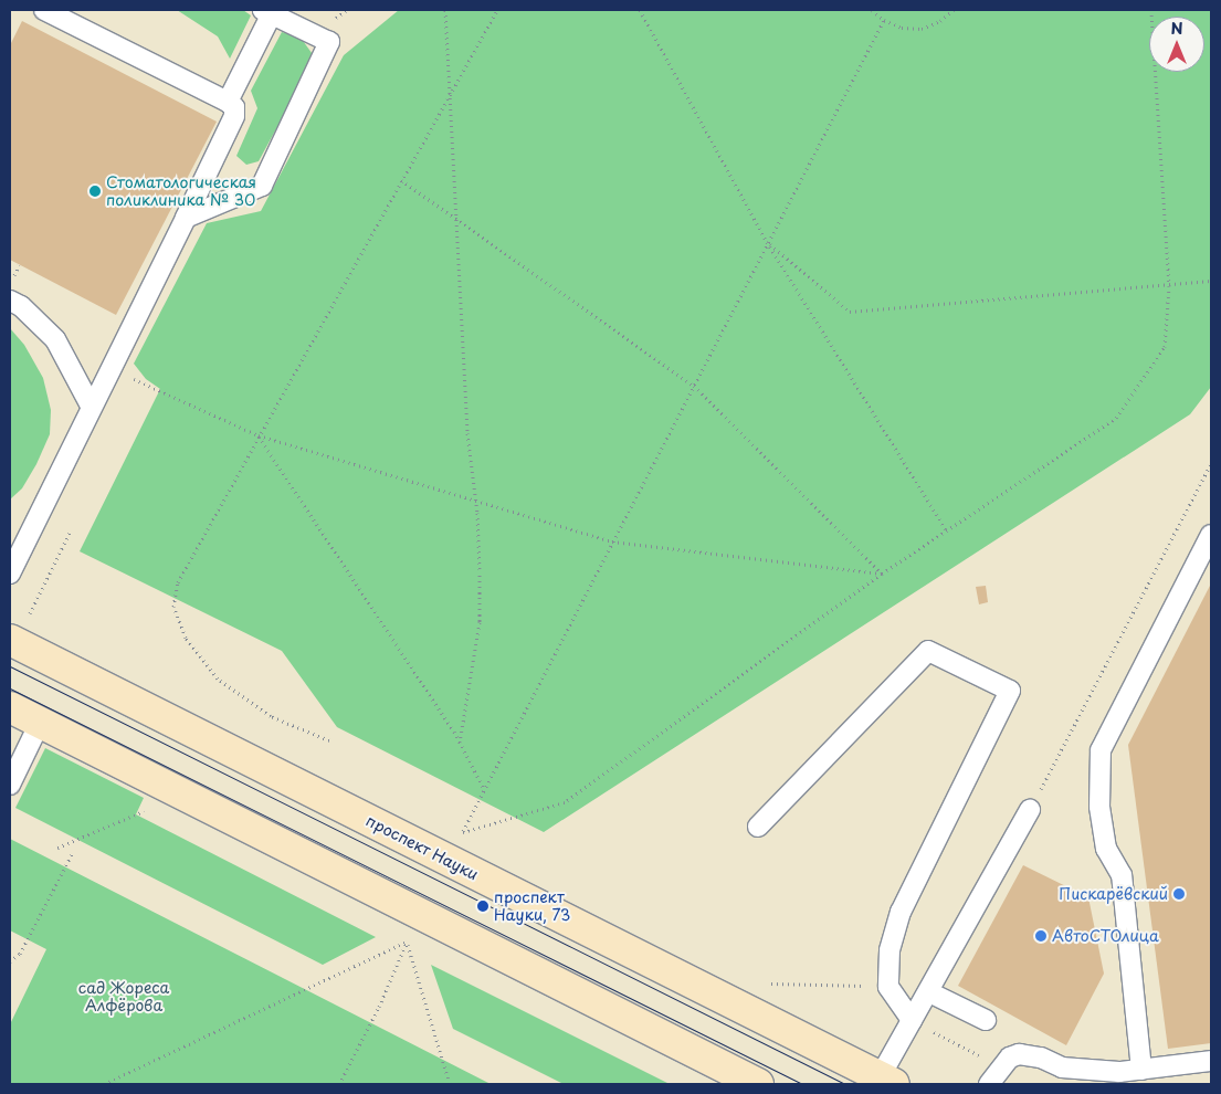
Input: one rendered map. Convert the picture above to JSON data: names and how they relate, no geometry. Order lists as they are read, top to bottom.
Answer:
{
  "streets": {
    "main road": ["проспект Науки"]
  },
  "parks": ["сад Жореса Алфёрова"],
  "places": [
    "Стоматологическая поликлиника № 30",
    "Пискарёвский",
    "проспект Науки, 73",
    "АвтоСТОлица"
  ],
  "north": "top"
}
